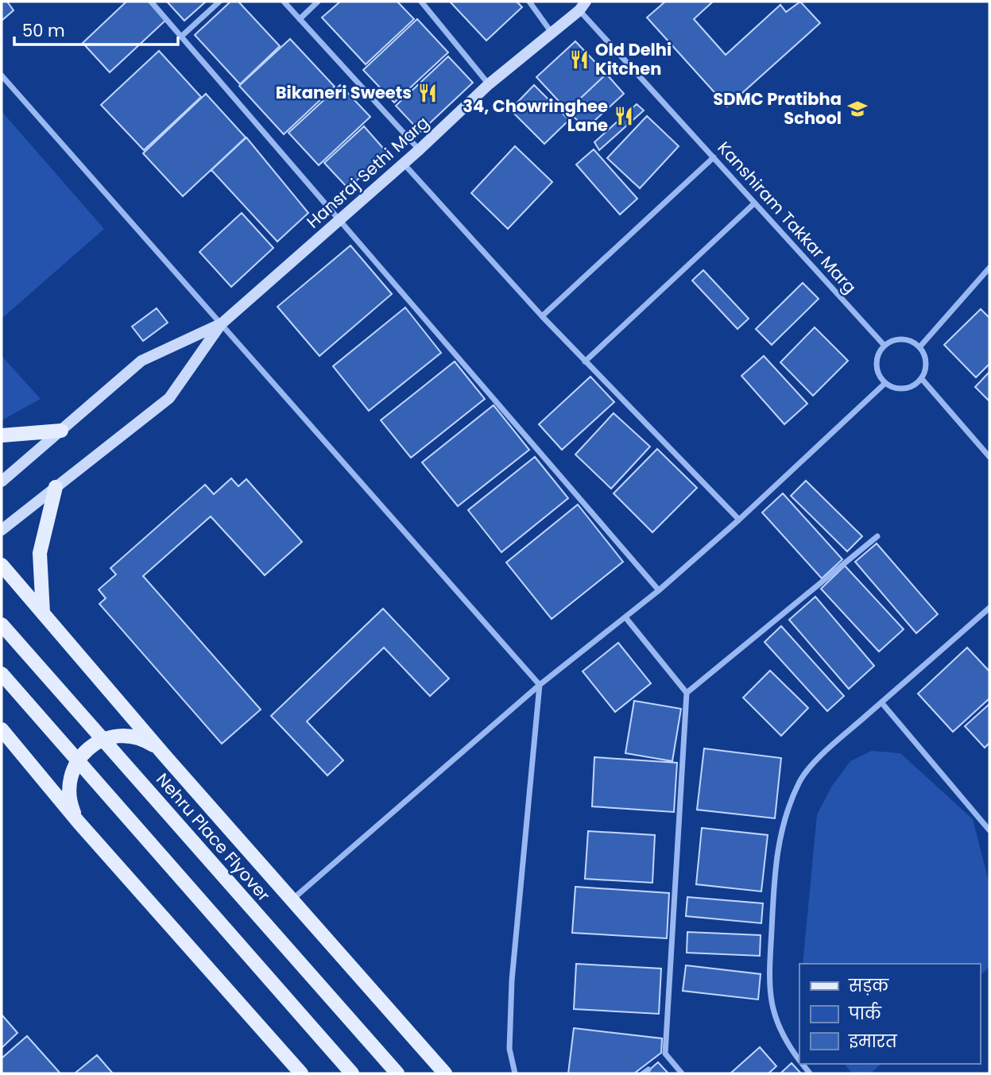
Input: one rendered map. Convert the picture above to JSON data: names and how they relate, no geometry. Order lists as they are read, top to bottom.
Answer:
{
  "streets": {
    "main road": ["Nehru Place Flyover"],
    "street": ["Hansraj Sethi Marg", "Kanshiram Takkar Marg"]
  },
  "crossings": [
    ["Hansraj Sethi Marg", "Kanshiram Takkar Marg"]
  ],
  "places": {
    "restaurant": ["Old Delhi Kitchen", "Bikaneri Sweets", "34, Chowringhee Lane"],
    "school or university": ["SDMC Pratibha School"]
  },
  "legend": ["सड़क", "पार्क", "इमारत"],
  "scale_bar": "50 m"
}
